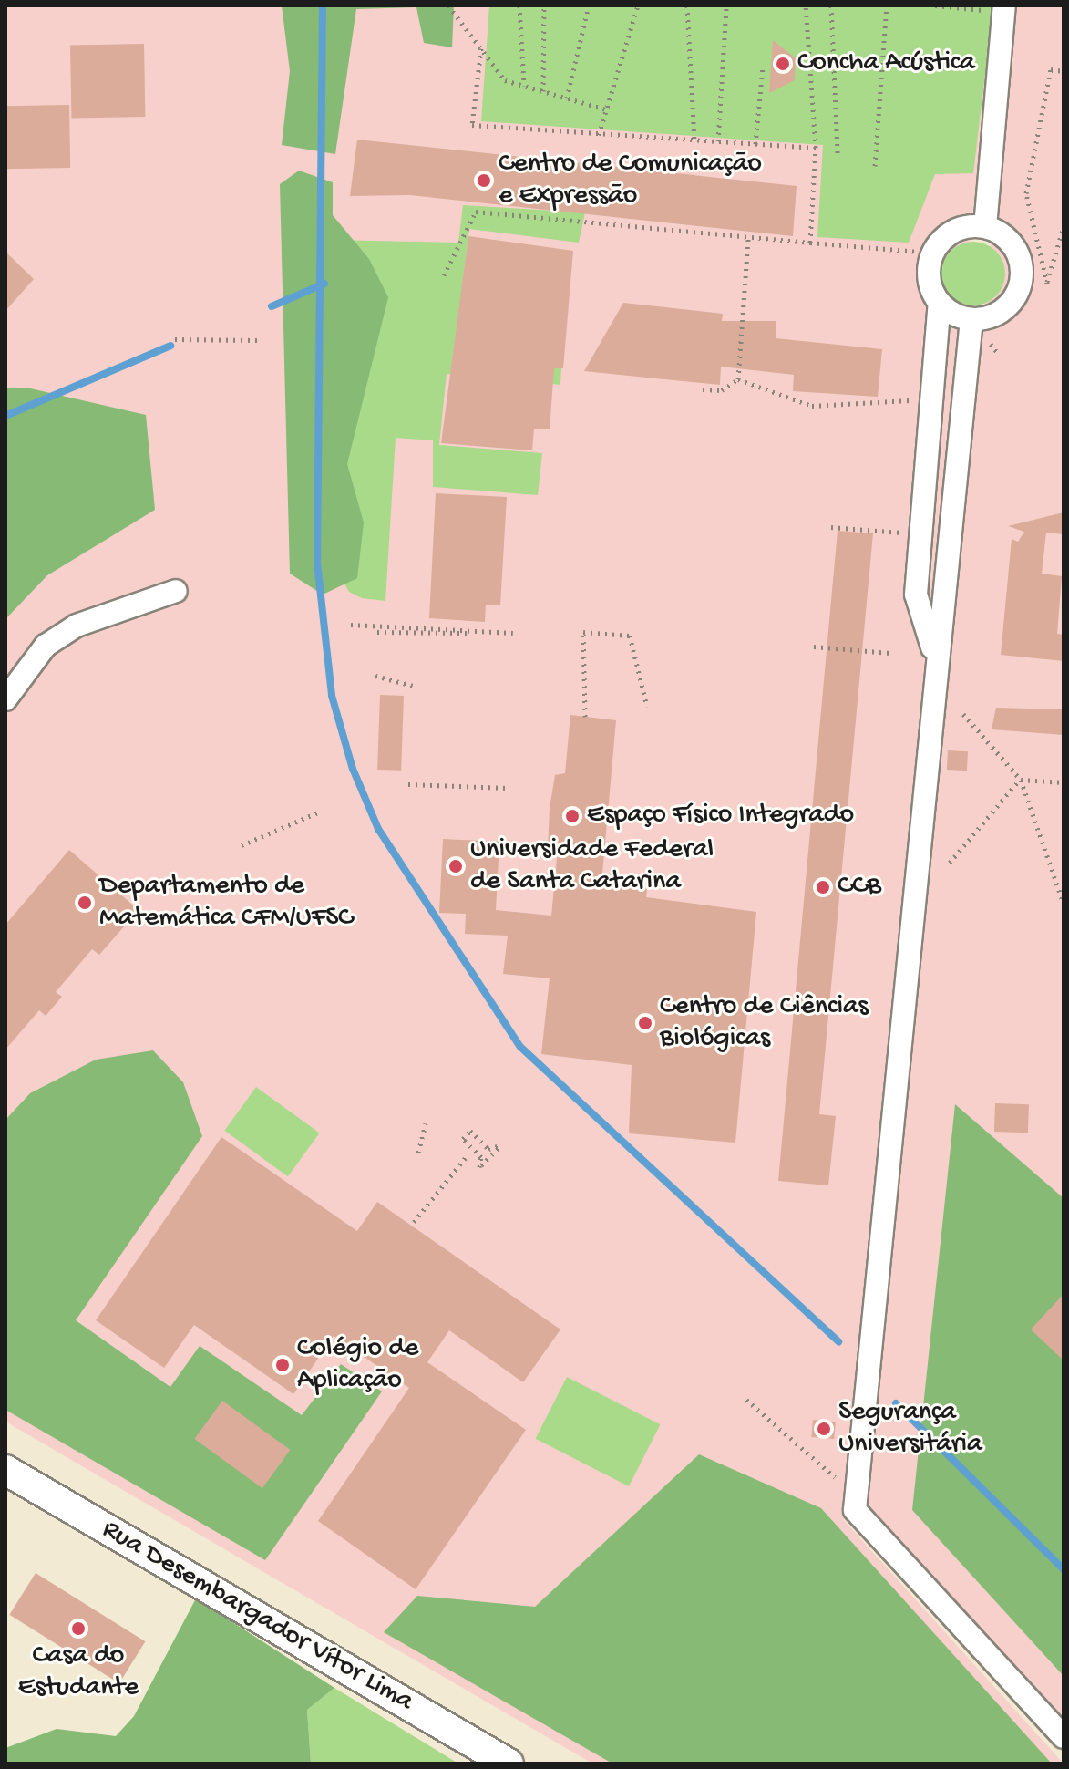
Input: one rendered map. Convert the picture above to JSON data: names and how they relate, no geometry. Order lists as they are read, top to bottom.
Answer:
{
  "streets": {
    "main road": ["Rua Desembargador Vítor Lima"]
  },
  "places": [
    "Concha Acústica",
    "Centro de Comunicação e Expressão",
    "Espaço Físico Integrado",
    "Universidade Federal de Santa Catarina",
    "CCB",
    "Departamento de Matemática CFM/UFSC",
    "Centro de Ciências Biológicas",
    "Colégio de Aplicação",
    "Segurança Universitária",
    "Casa do Estudante"
  ]
}
